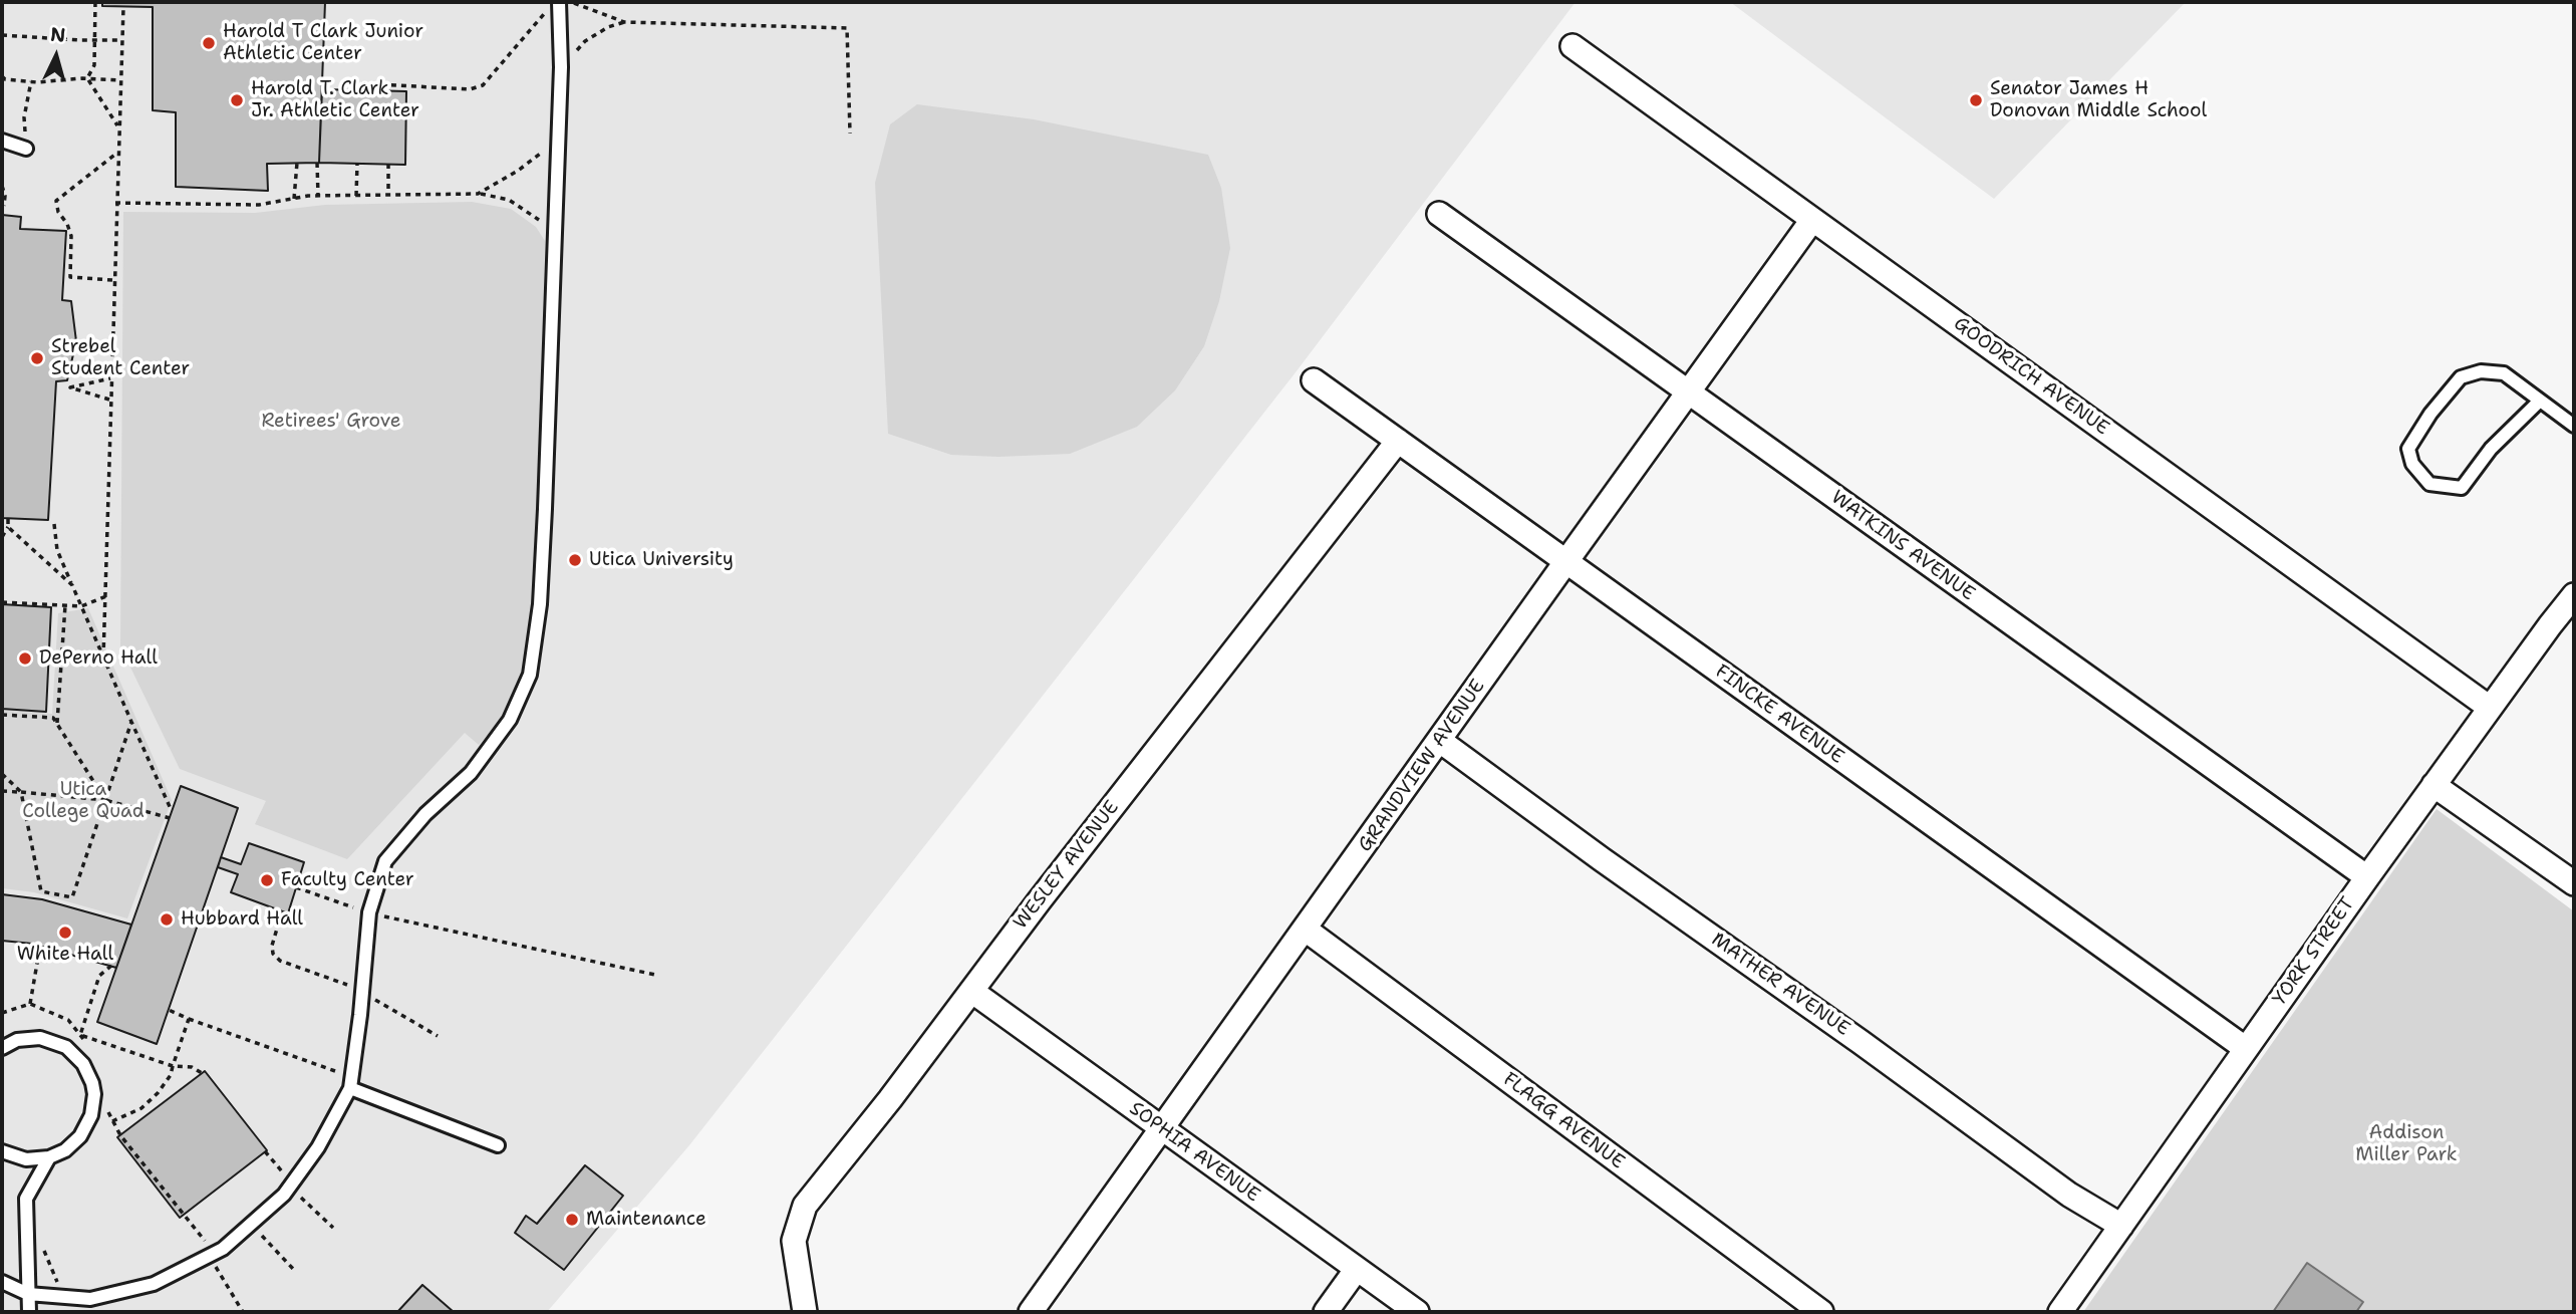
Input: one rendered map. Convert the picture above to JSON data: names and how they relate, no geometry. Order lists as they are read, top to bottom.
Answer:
{
  "streets": {
    "street": [
      "GOODRICH AVENUE",
      "WATKINS AVENUE",
      "FINCKE AVENUE",
      "GRANDVIEW AVENUE",
      "WESLEY AVENUE",
      "YORK STREET",
      "MATHER AVENUE",
      "FLAGG AVENUE",
      "SOPHIA AVENUE"
    ]
  },
  "crossings": [
    ["GOODRICH AVENUE", "GRANDVIEW AVENUE"],
    ["GOODRICH AVENUE", "YORK STREET"],
    ["WATKINS AVENUE", "GRANDVIEW AVENUE"],
    ["WATKINS AVENUE", "YORK STREET"],
    ["FINCKE AVENUE", "GRANDVIEW AVENUE"],
    ["FINCKE AVENUE", "WESLEY AVENUE"],
    ["FINCKE AVENUE", "YORK STREET"],
    ["GRANDVIEW AVENUE", "MATHER AVENUE"],
    ["GRANDVIEW AVENUE", "FLAGG AVENUE"],
    ["GRANDVIEW AVENUE", "SOPHIA AVENUE"],
    ["WESLEY AVENUE", "SOPHIA AVENUE"],
    ["YORK STREET", "MATHER AVENUE"]
  ],
  "parks": ["Retirees' Grove", "Utica College Quad", "Addison Miller Park"],
  "places": [
    "Harold T Clark Junior Athletic Center",
    "Harold T. Clark Jr. Athletic Center",
    "Senator James H Donovan Middle School",
    "Strebel Student Center",
    "Utica University",
    "DePerno Hall",
    "Faculty Center",
    "Hubbard Hall",
    "White Hall",
    "Maintenance"
  ],
  "north": "top"
}
